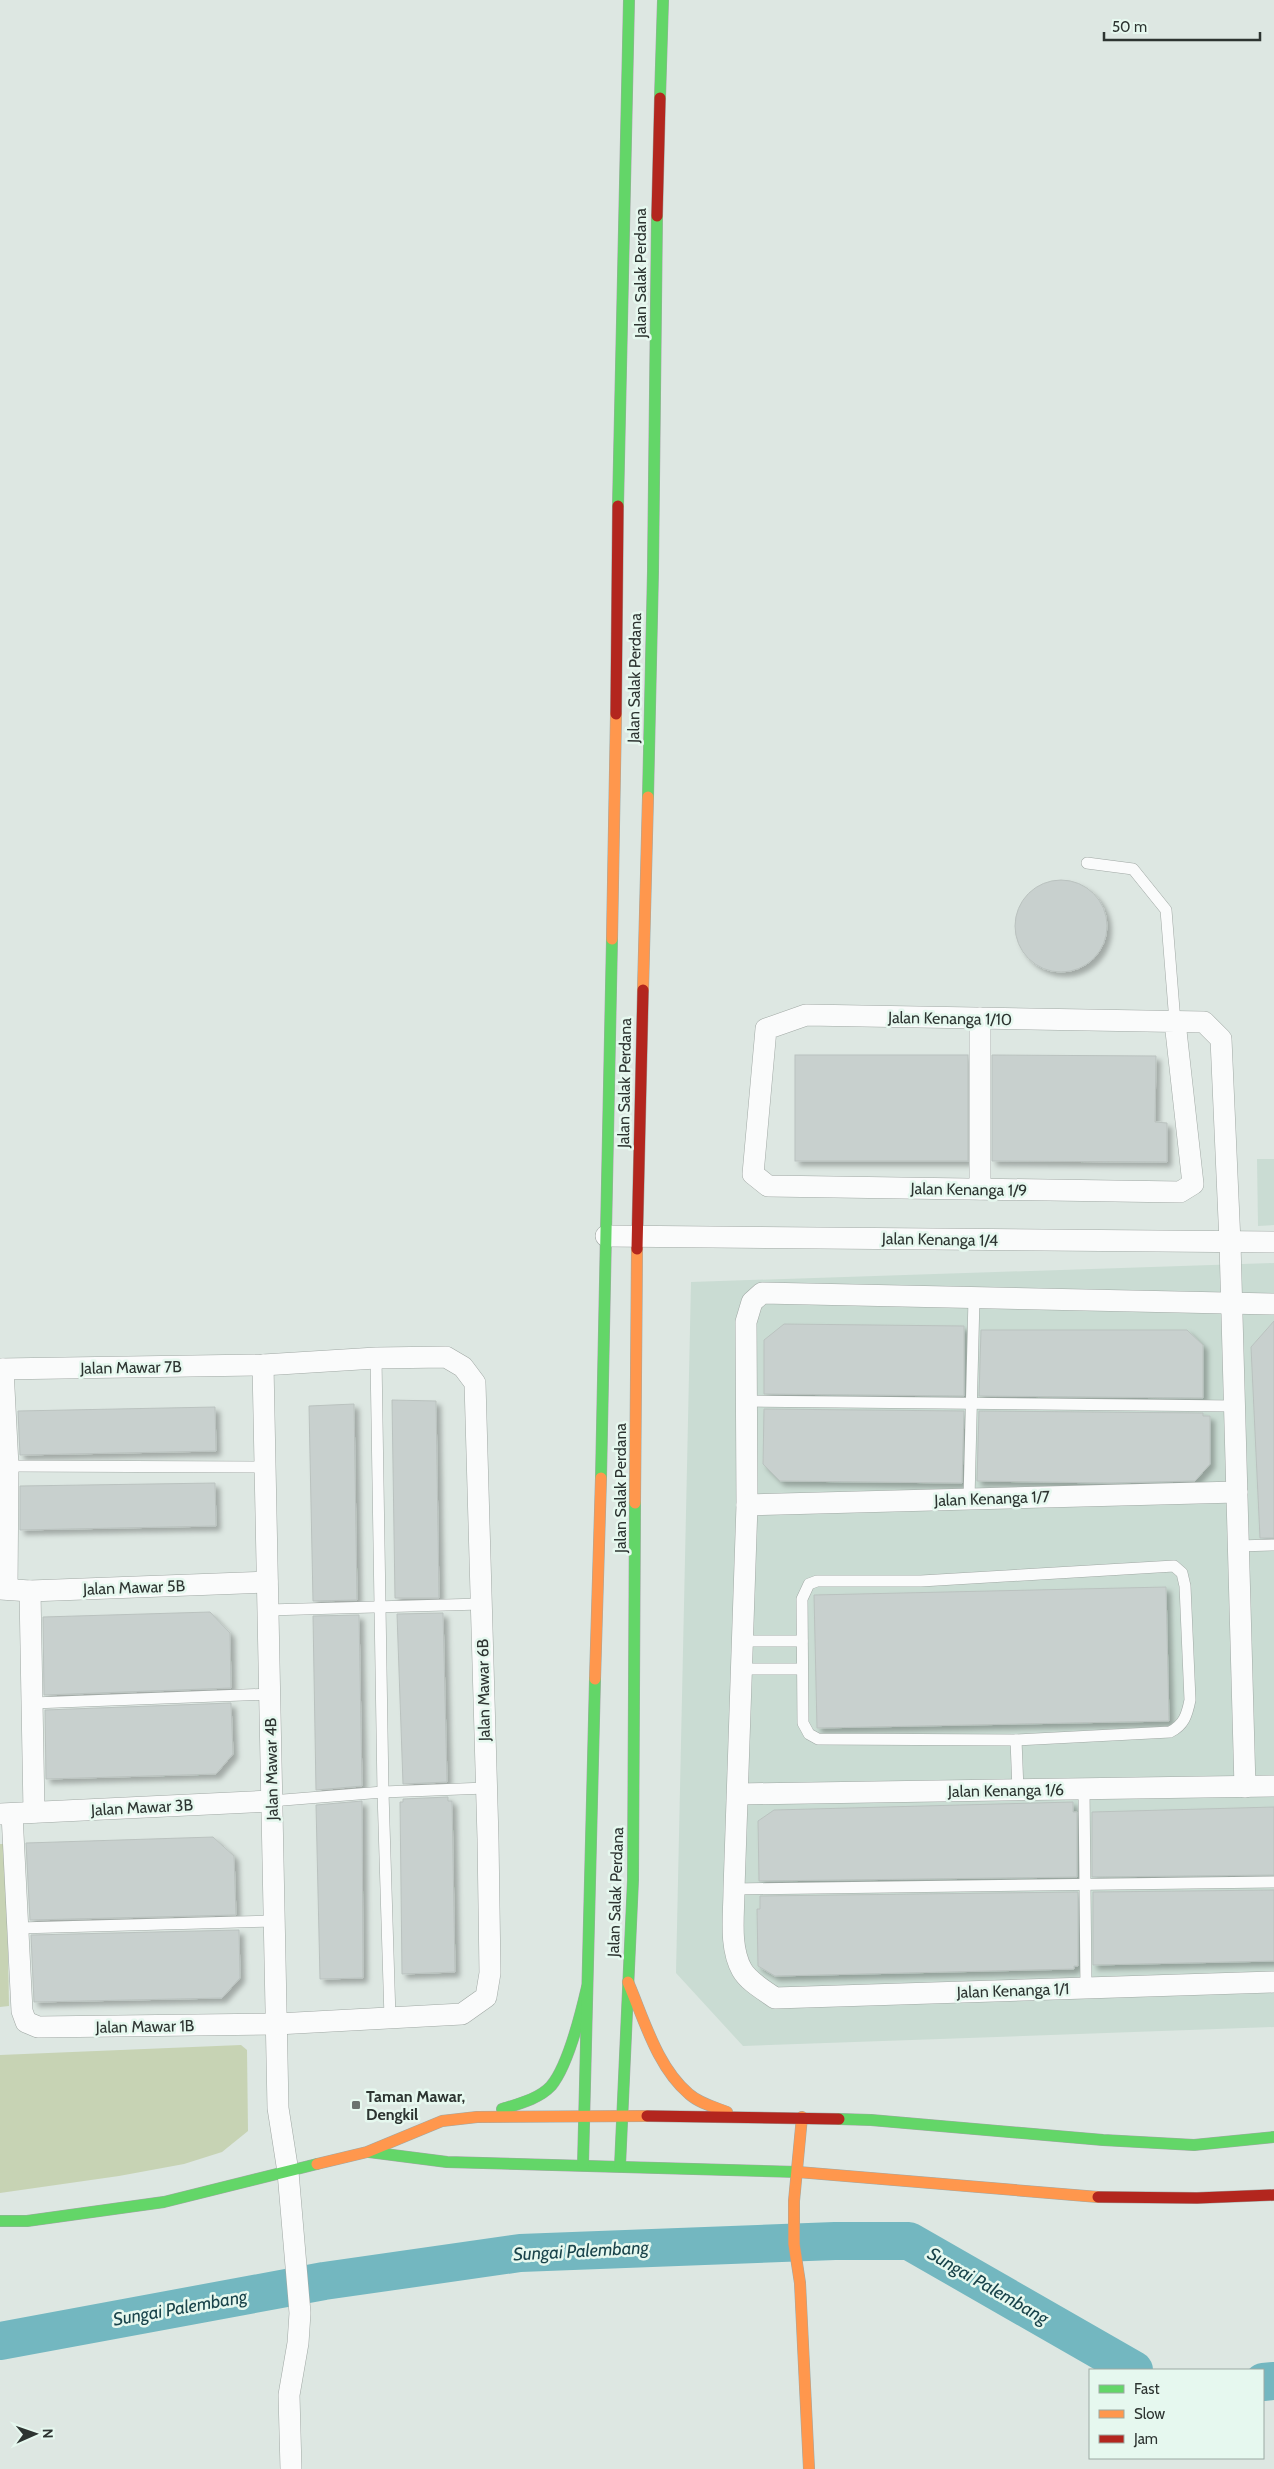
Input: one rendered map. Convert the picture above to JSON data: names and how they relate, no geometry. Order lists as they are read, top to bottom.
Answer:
{
  "streets": {
    "street": [
      "Jalan Salak Perdana",
      "Jalan Kenanga 1/10",
      "Jalan Kenanga 1/9",
      "Jalan Kenanga 1/4",
      "Jalan Mawar 7B",
      "Jalan Kenanga 1/7",
      "Jalan Mawar 5B",
      "Jalan Mawar 6B",
      "Jalan Mawar 4B",
      "Jalan Kenanga 1/6",
      "Jalan Mawar 3B",
      "Jalan Kenanga 1/1",
      "Jalan Mawar 1B"
    ]
  },
  "crossings": [
    ["Jalan Salak Perdana", "Jalan Kenanga 1/4"],
    ["Jalan Kenanga 1/10", "Jalan Kenanga 1/9"],
    ["Jalan Kenanga 1/10", "Jalan Kenanga 1/4"],
    ["Jalan Mawar 7B", "Jalan Mawar 6B"],
    ["Jalan Mawar 7B", "Jalan Mawar 4B"],
    ["Jalan Kenanga 1/7", "Jalan Kenanga 1/1"],
    ["Jalan Mawar 5B", "Jalan Mawar 4B"],
    ["Jalan Mawar 6B", "Jalan Mawar 1B"],
    ["Jalan Mawar 4B", "Jalan Mawar 3B"],
    ["Jalan Mawar 4B", "Jalan Mawar 1B"],
    ["Jalan Kenanga 1/6", "Jalan Kenanga 1/1"]
  ],
  "water": ["Sungai Palembang"],
  "places": {
    "transit": ["Taman Mawar, Dengkil"]
  },
  "legend": ["Fast", "Slow", "Jam"],
  "scale_bar": "50 m",
  "north": "right"
}
